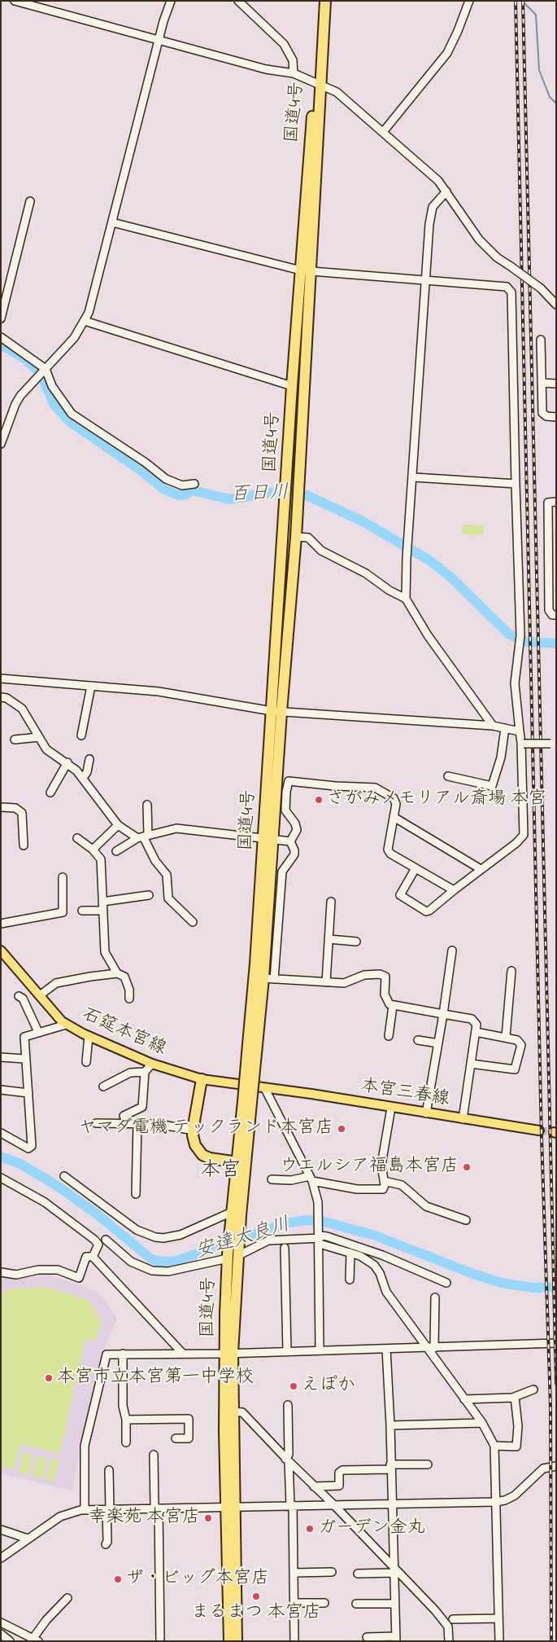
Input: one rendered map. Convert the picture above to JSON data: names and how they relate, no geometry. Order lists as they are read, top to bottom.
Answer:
{
  "streets": {
    "highway": ["国道4号"],
    "main road": ["石筵本宮線", "本宮三春線"]
  },
  "crossings": [
    ["石筵本宮線", "本宮三春線"]
  ],
  "districts": ["本宮"],
  "water": ["百日川", "安達太良川"],
  "places": [
    "さがみメモリアル斎場 本宮",
    "ヤマダ電機 テックランド本宮店",
    "ウエルシア福島本宮店",
    "本宮市立本宮第一中学校",
    "えぽか",
    "幸楽苑 本宮店",
    "ガーデン金丸",
    "ザ・ビッグ本宮店",
    "まるまつ 本宮店"
  ]
}
